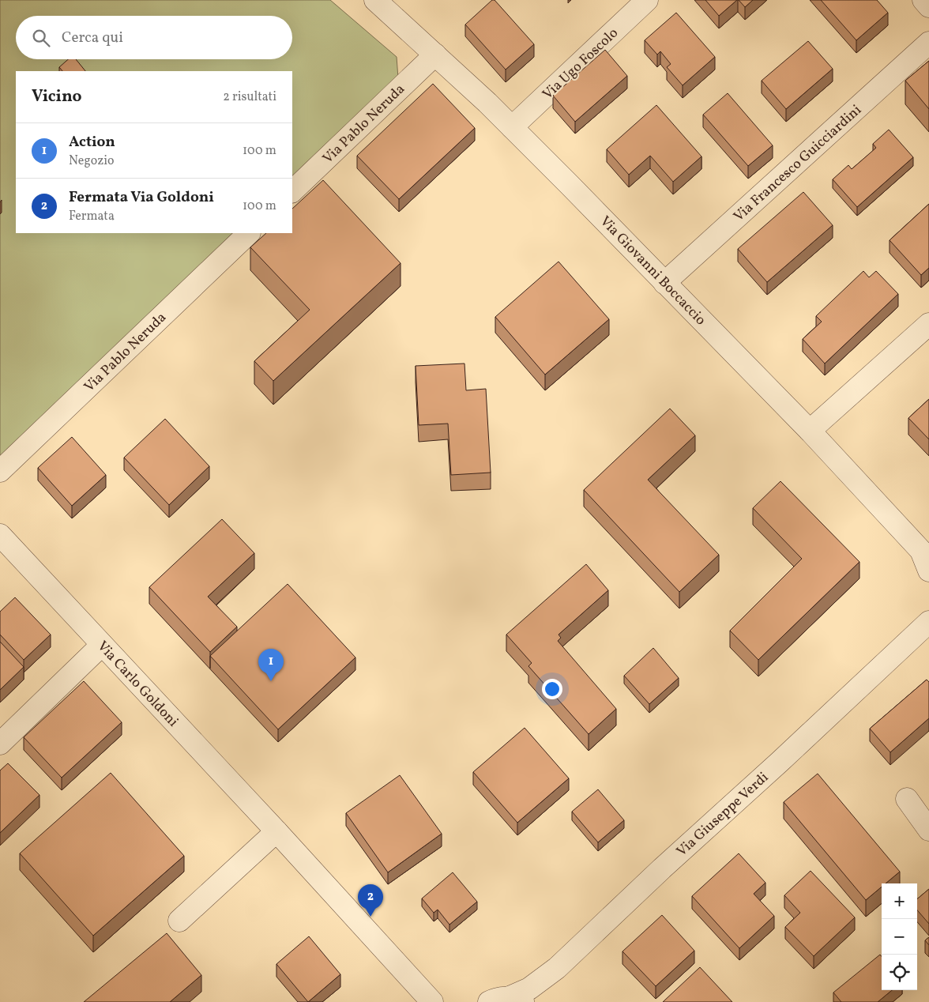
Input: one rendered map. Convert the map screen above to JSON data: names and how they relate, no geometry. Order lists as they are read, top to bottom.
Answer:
{
  "streets": {
    "street": [
      "Via Ugo Foscolo",
      "Via Pablo Neruda",
      "Via Francesco Guicciardini",
      "Via Giovanni Boccaccio",
      "Via Carlo Goldoni",
      "Via Giuseppe Verdi"
    ]
  },
  "crossings": [
    ["Via Ugo Foscolo", "Via Giovanni Boccaccio"],
    ["Via Pablo Neruda", "Via Giovanni Boccaccio"],
    ["Via Francesco Guicciardini", "Via Giovanni Boccaccio"]
  ],
  "page": {
    "search": "Cerca qui",
    "heading": ["Vicino", "2 risultati"],
    "list": [
      {
        "mark": "1",
        "name": "Action",
        "note": "Negozio",
        "value": "100 m"
      },
      {
        "mark": "2",
        "name": "Fermata Via Goldoni",
        "note": "Fermata",
        "value": "100 m"
      }
    ],
    "pins": ["1", "2"],
    "map_buttons": ["+", "−"]
  }
}
